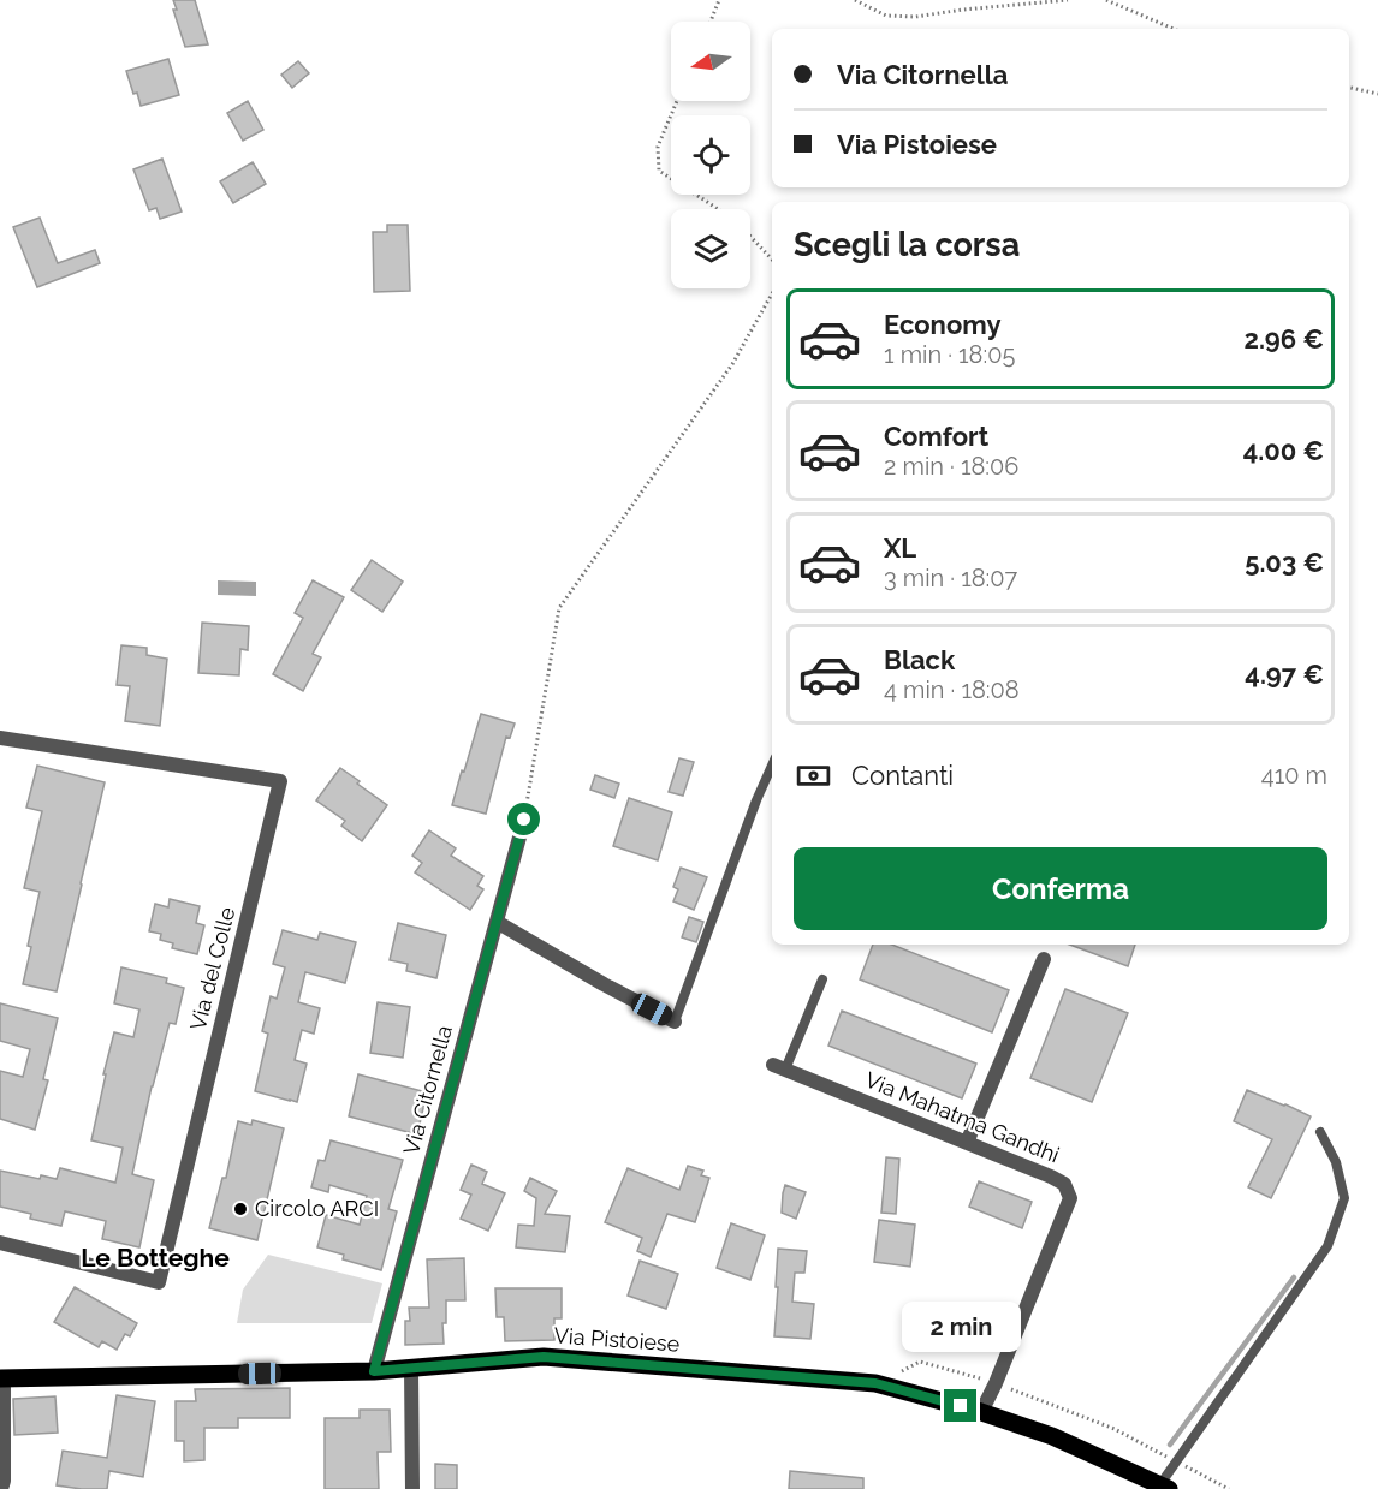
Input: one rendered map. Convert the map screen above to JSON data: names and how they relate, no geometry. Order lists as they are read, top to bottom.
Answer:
{
  "streets": {
    "main road": ["Via Pistoiese"],
    "street": ["Via del Colle", "Via Citornella", "Via Mahatma Gandhi"]
  },
  "crossings": [
    ["Via Citornella", "Via Pistoiese"],
    ["Via Mahatma Gandhi", "Via Pistoiese"]
  ],
  "districts": ["Le Botteghe"],
  "places": ["Circolo ARCI"],
  "north": "left",
  "page": {
    "banner": ["Via Citornella", "Via Pistoiese"],
    "heading": "Scegli la corsa",
    "list": [
      {
        "name": "Economy",
        "note": "1 min · 18:05",
        "value": "2.96 €"
      },
      {
        "name": "Comfort",
        "note": "2 min · 18:06",
        "value": "4.00 €"
      },
      {
        "name": "XL",
        "note": "3 min · 18:07",
        "value": "5.03 €"
      },
      {
        "name": "Black",
        "note": "4 min · 18:08",
        "value": "4.97 €"
      }
    ],
    "pay": ["Contanti", "410 m"],
    "buttons": "Conferma",
    "bubble": "2 min"
  }
}
